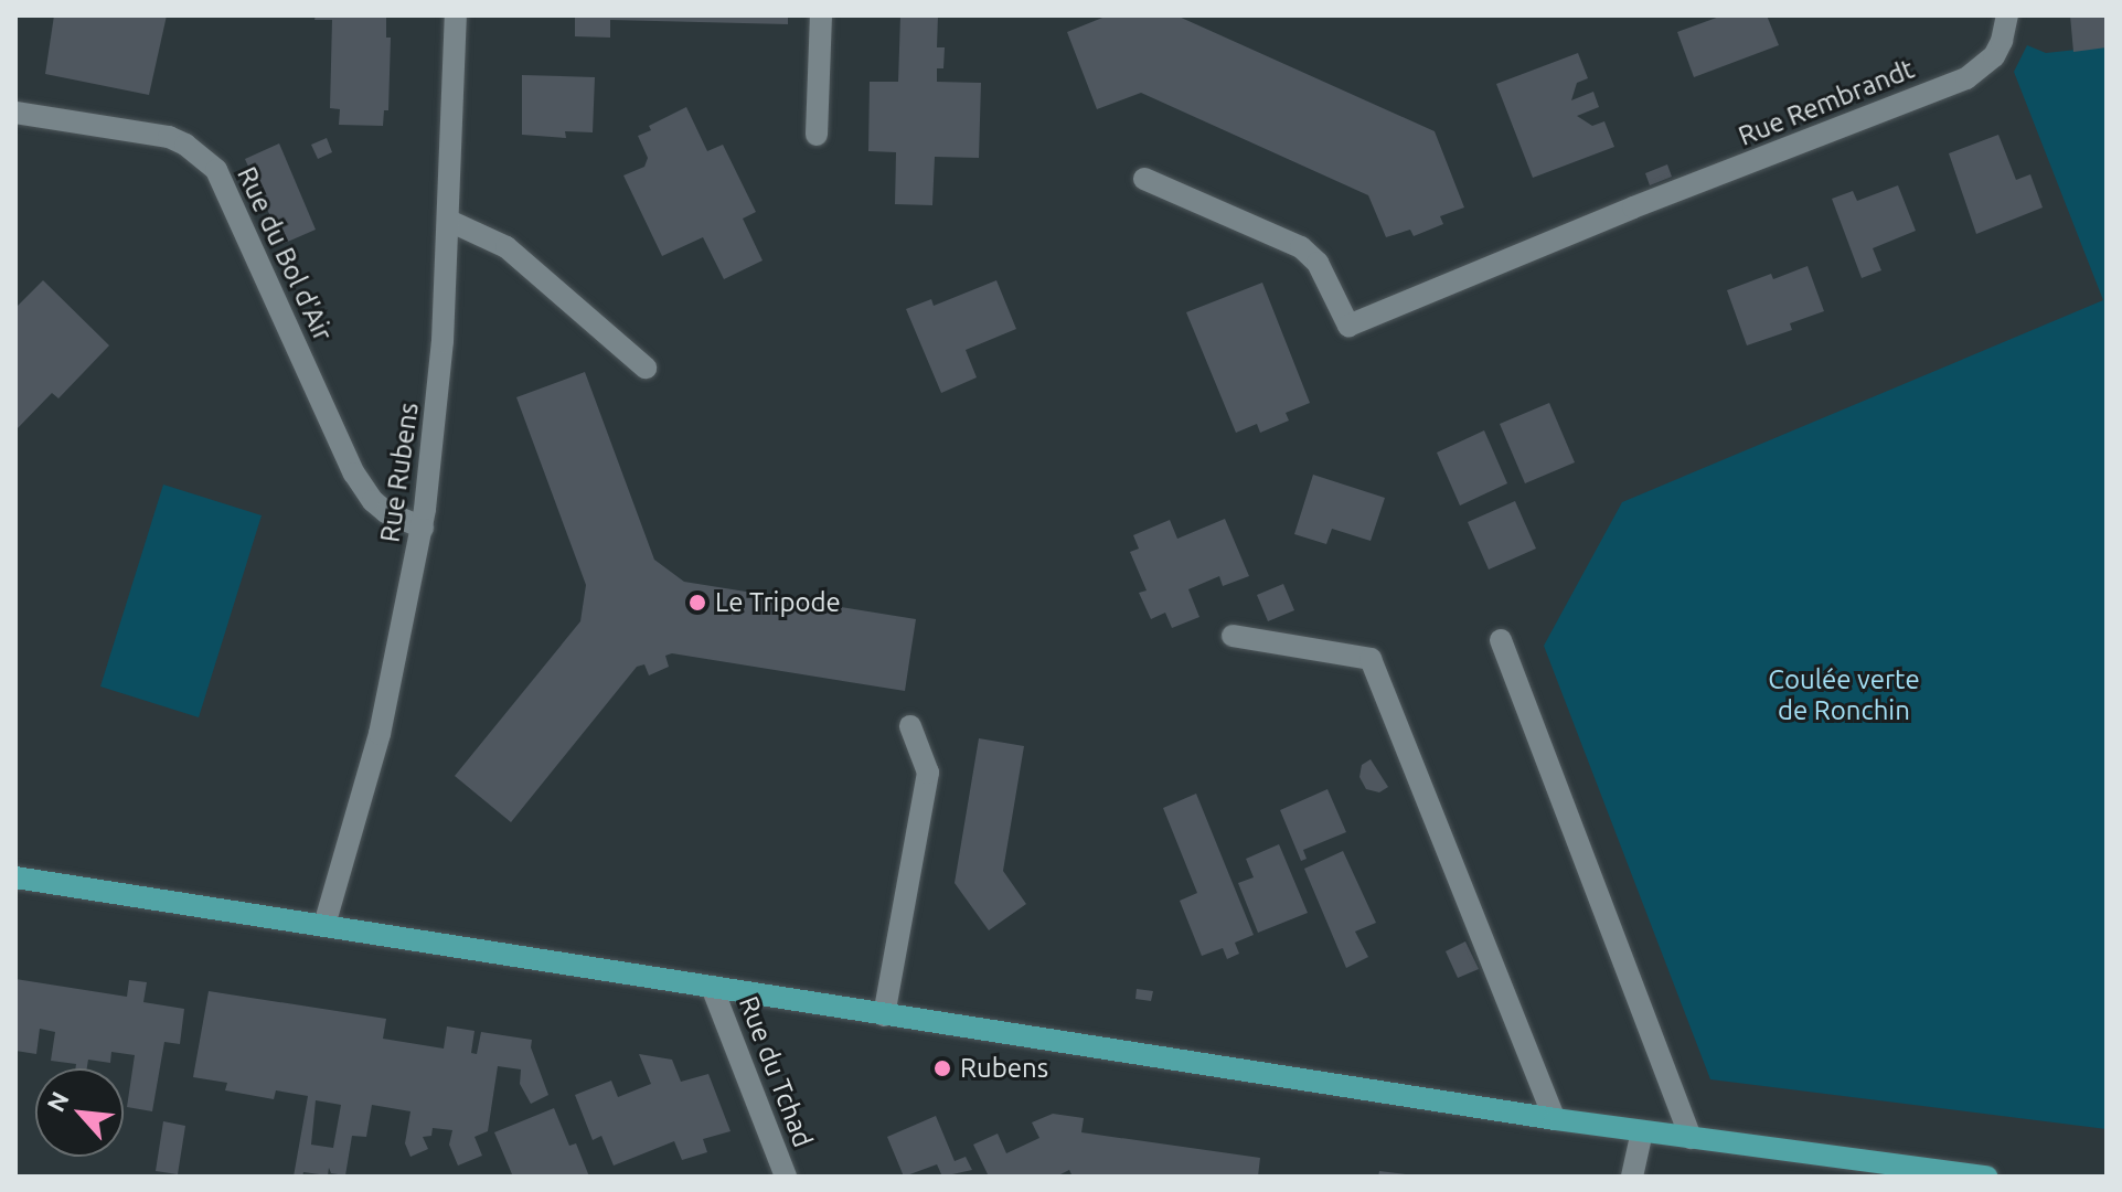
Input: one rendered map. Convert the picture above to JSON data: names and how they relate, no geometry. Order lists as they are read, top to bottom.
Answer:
{
  "streets": {
    "street": [
      "Rue Rembrandt",
      "Rue du Bol d'Air",
      "Rue Rubens",
      "Rue du Tchad"
    ]
  },
  "crossings": [
    ["Rue du Bol d'Air", "Rue Rubens"]
  ],
  "parks": ["Coulée verte de Ronchin"],
  "places": ["Le Tripode", "Rubens"],
  "north": "top left"
}
